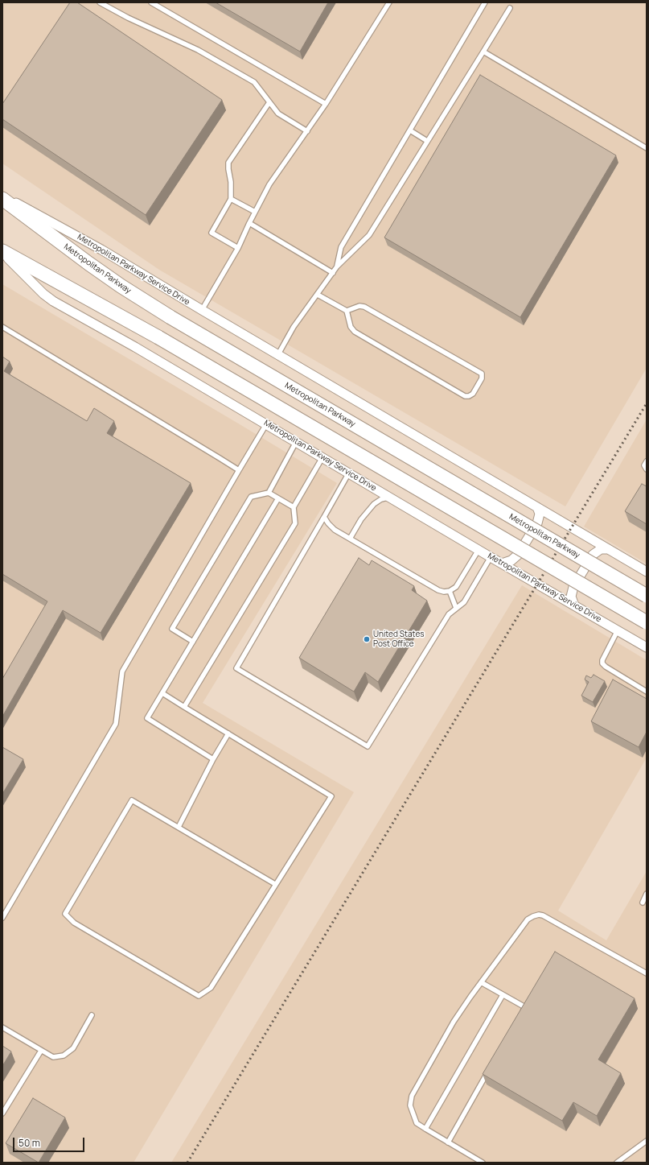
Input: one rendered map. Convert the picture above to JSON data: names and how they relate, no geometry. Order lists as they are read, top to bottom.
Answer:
{
  "streets": {
    "main road": ["Metropolitan Parkway"],
    "street": ["Metropolitan Parkway Service Drive"]
  },
  "places": ["United States Post Office"],
  "scale_bar": "50 m"
}
